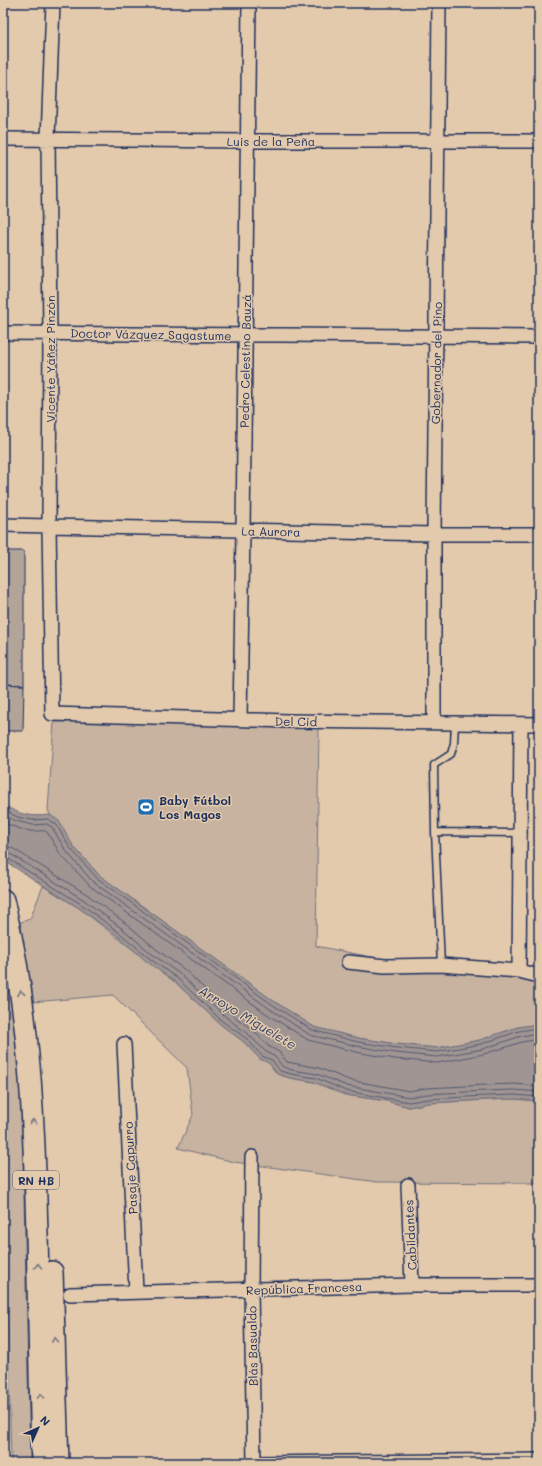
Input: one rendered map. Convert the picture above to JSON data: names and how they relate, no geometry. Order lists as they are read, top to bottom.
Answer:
{
  "streets": {
    "highway": ["RN HB"],
    "street": [
      "Luis de la Peña",
      "Doctor Vázquez Sagastume",
      "Vicente Yáñez Pinzón",
      "Pedro Celestino Bauzá",
      "Gobernador del Pino",
      "La Aurora",
      "Del Cid",
      "Pasaje Capurro",
      "Cabildantes",
      "República Francesa",
      "Blás Basualdo"
    ]
  },
  "crossings": [
    ["Luis de la Peña", "Vicente Yáñez Pinzón"],
    ["Luis de la Peña", "Pedro Celestino Bauzá"],
    ["Luis de la Peña", "Gobernador del Pino"],
    ["Doctor Vázquez Sagastume", "Vicente Yáñez Pinzón"],
    ["Doctor Vázquez Sagastume", "Pedro Celestino Bauzá"],
    ["Doctor Vázquez Sagastume", "Gobernador del Pino"],
    ["Vicente Yáñez Pinzón", "La Aurora"],
    ["Vicente Yáñez Pinzón", "Del Cid"],
    ["Pedro Celestino Bauzá", "La Aurora"],
    ["Pedro Celestino Bauzá", "Del Cid"],
    ["Gobernador del Pino", "La Aurora"],
    ["Gobernador del Pino", "Del Cid"],
    ["Pasaje Capurro", "República Francesa"],
    ["Cabildantes", "República Francesa"],
    ["República Francesa", "Blás Basualdo"]
  ],
  "water": ["Arroyo Miguelete"],
  "places": {
    "sports": ["Baby Fútbol Los Magos"]
  },
  "north": "top right"
}
